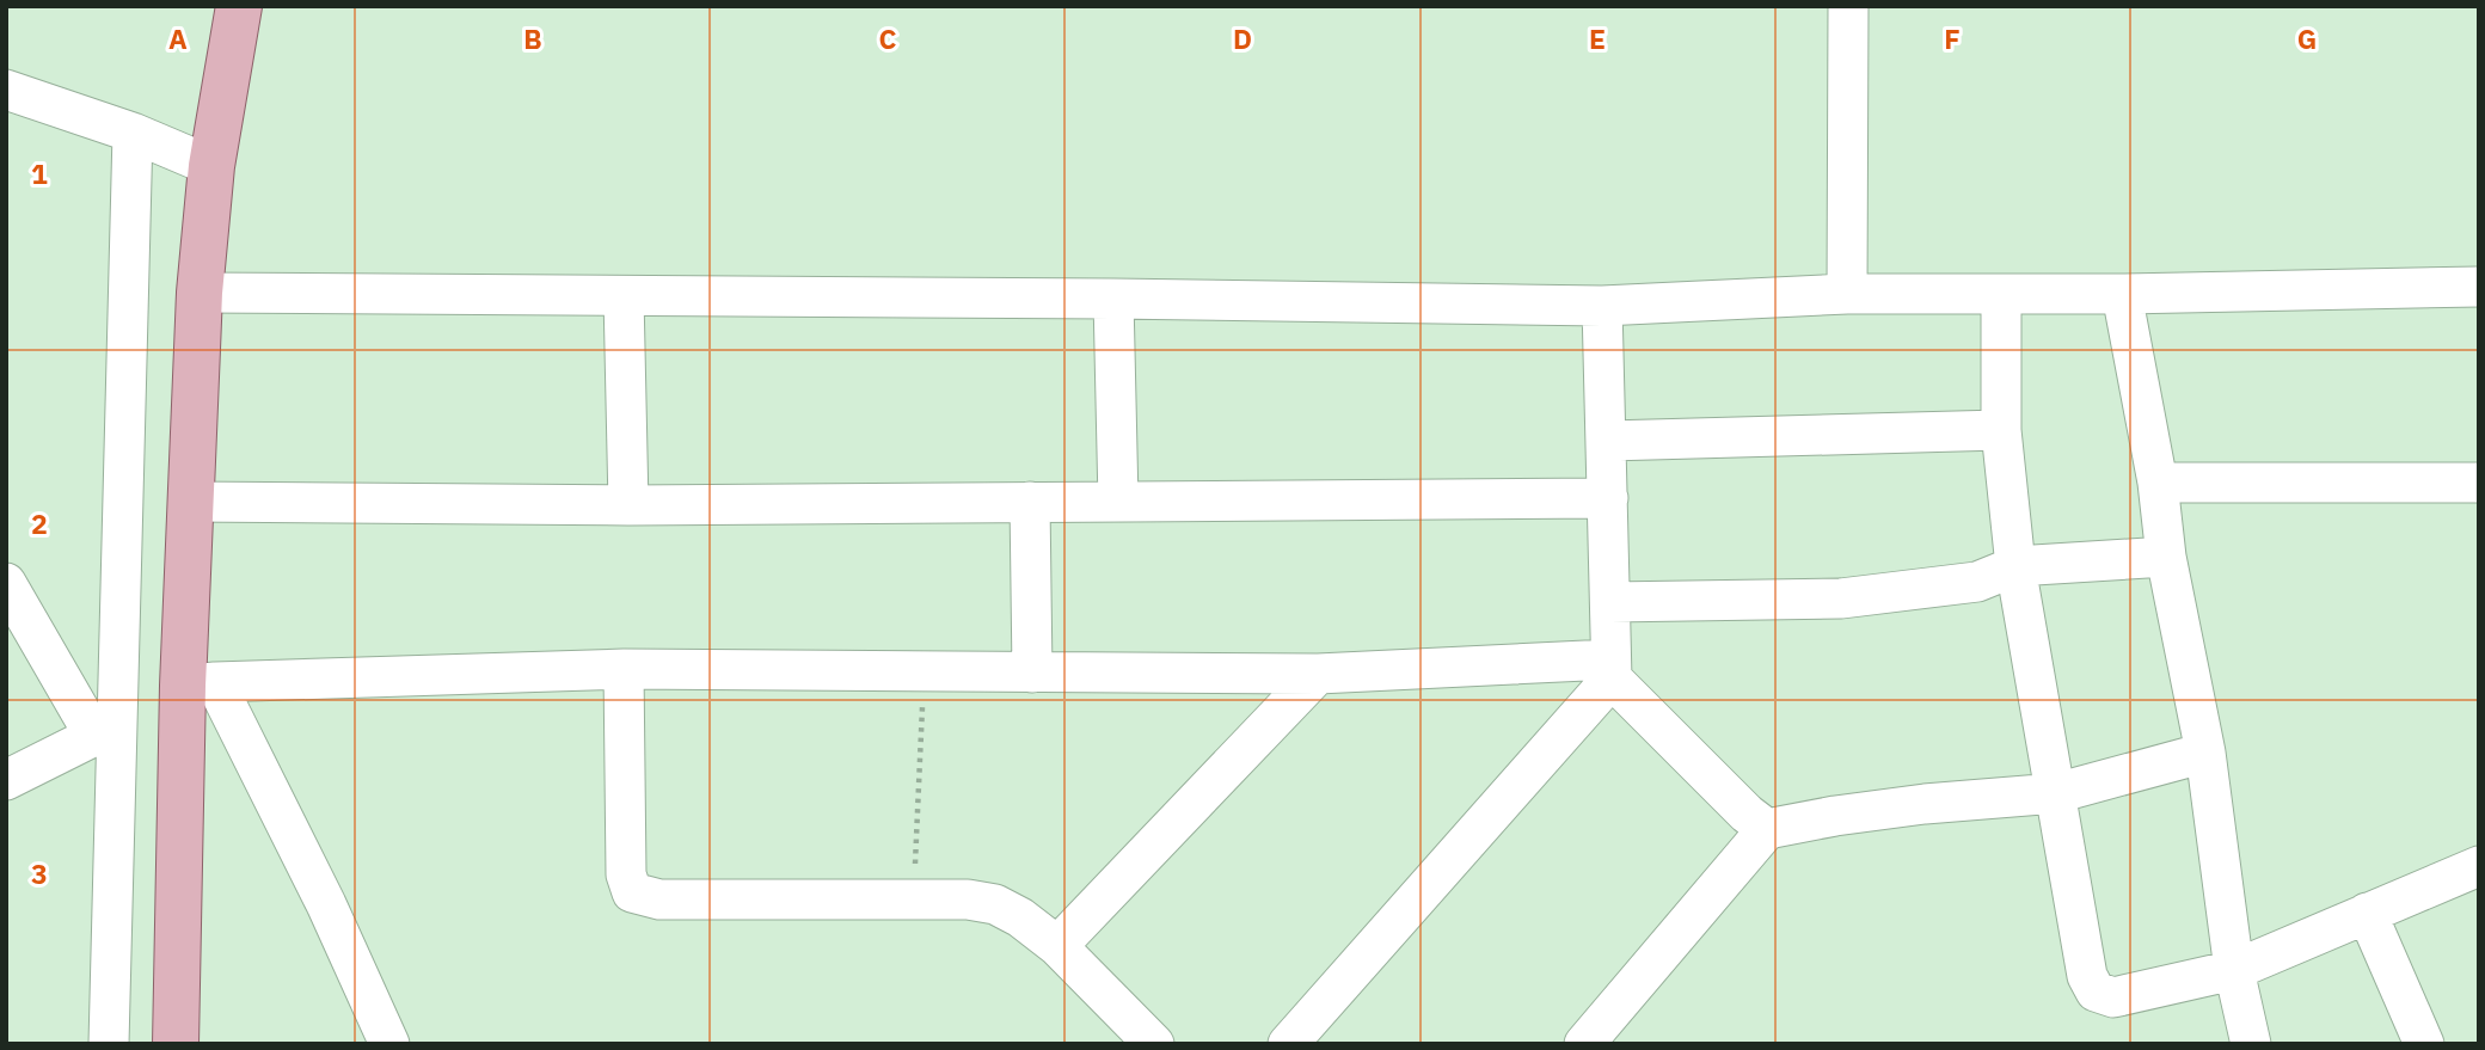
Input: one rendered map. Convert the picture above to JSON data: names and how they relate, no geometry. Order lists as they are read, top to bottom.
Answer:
{
  "grid": {
    "columns": [
      "A",
      "B",
      "C",
      "D",
      "E",
      "F",
      "G"
    ],
    "rows": ["1", "2", "3"]
  }
}
